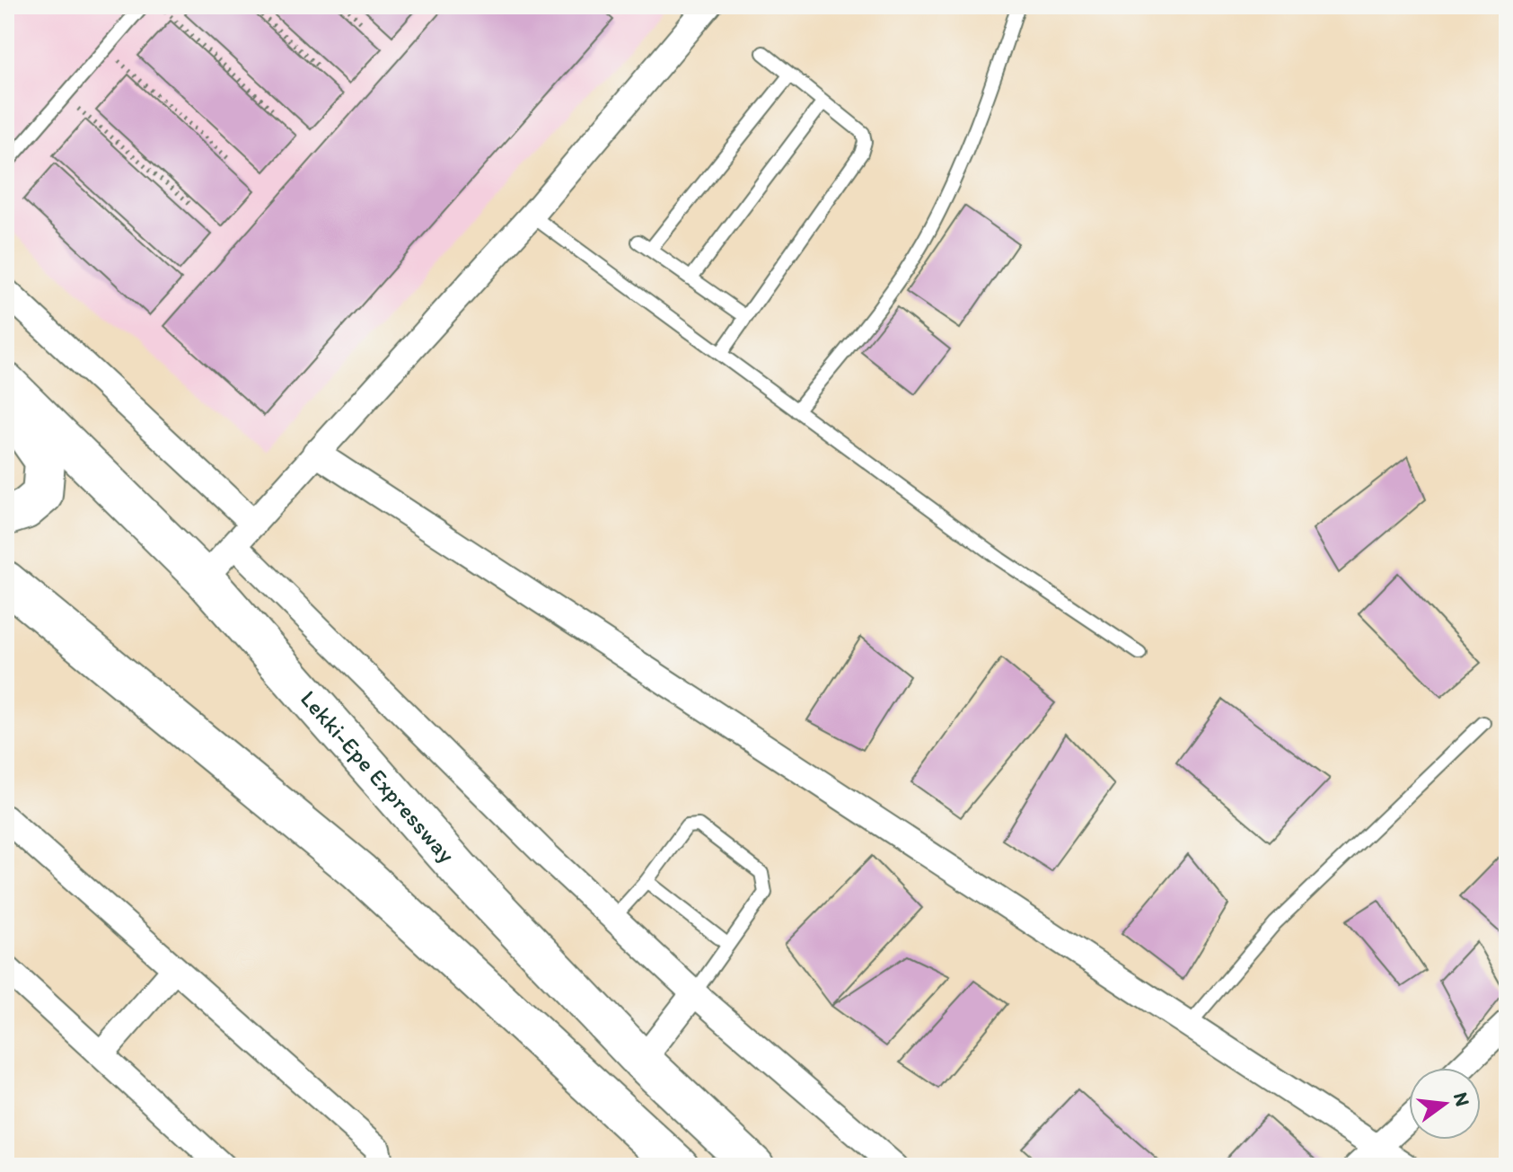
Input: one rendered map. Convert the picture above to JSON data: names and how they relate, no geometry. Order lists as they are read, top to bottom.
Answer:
{
  "streets": {
    "highway": ["Lekki-Epe Expressway"]
  },
  "north": "right"
}
